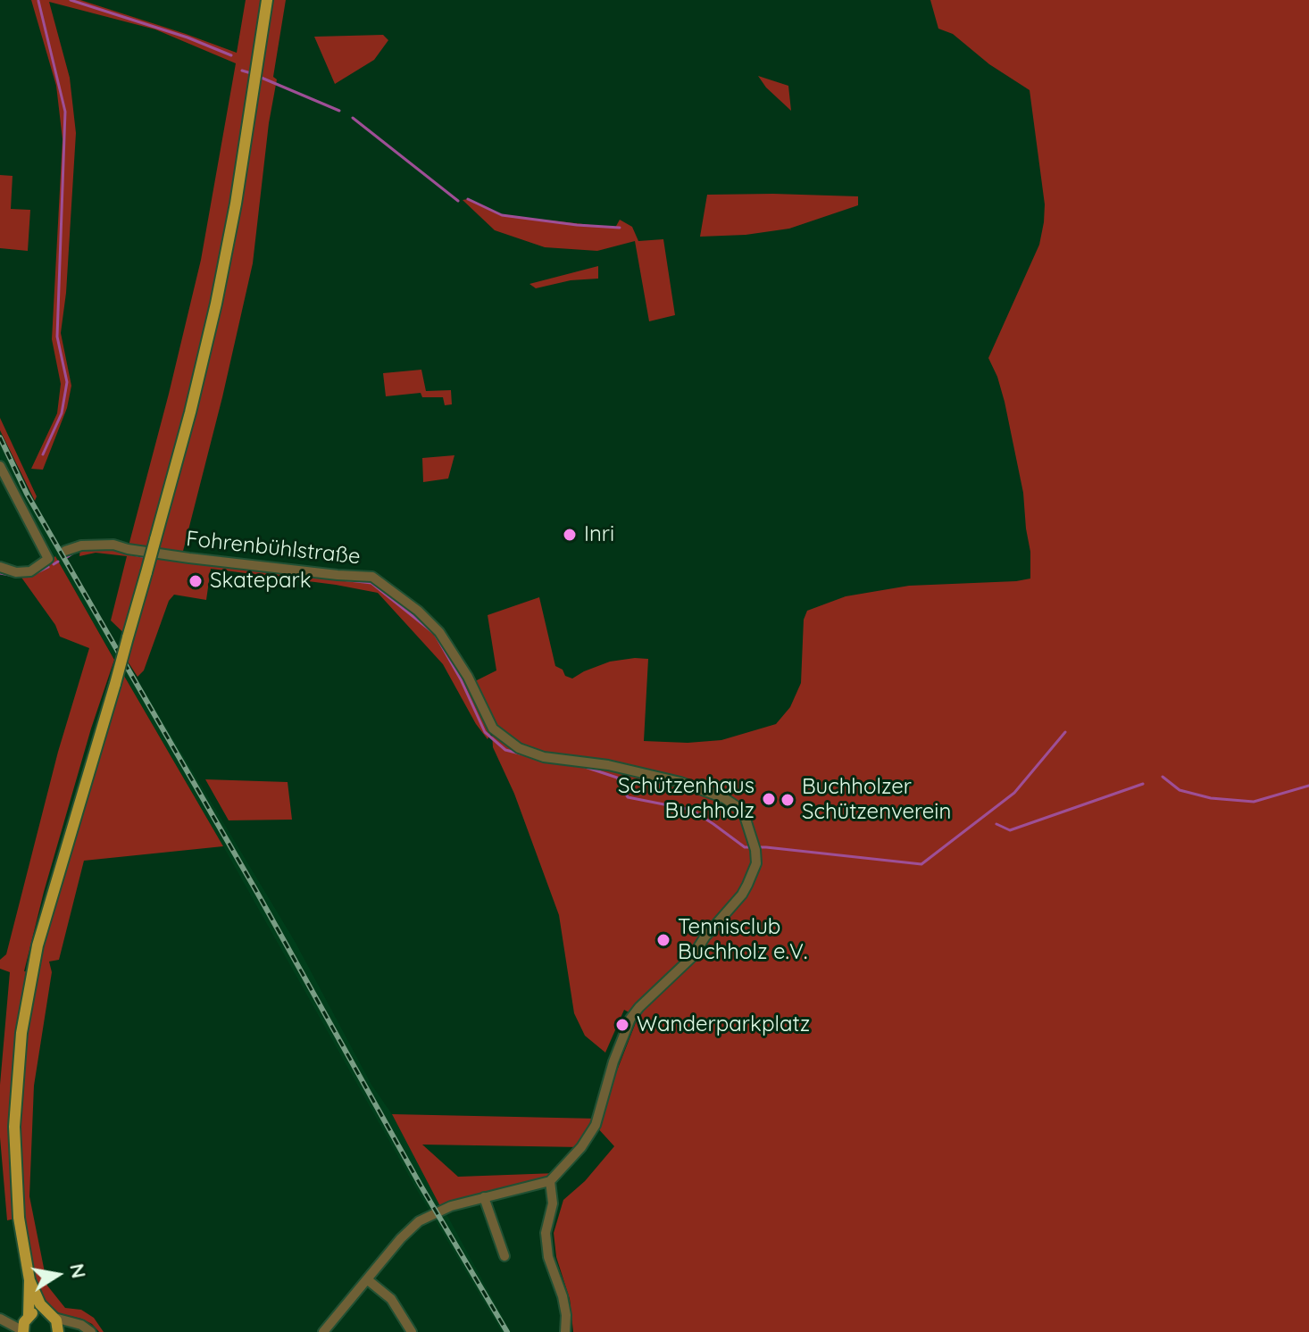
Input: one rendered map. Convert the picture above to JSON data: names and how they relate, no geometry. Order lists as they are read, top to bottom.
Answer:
{
  "streets": {
    "street": ["Fohrenbühlstraße"]
  },
  "places": [
    "Inri",
    "Skatepark",
    "Schützenhaus Buchholz",
    "Buchholzer Schützenverein",
    "Tennisclub Buchholz e.V.",
    "Wanderparkplatz"
  ],
  "north": "right"
}
